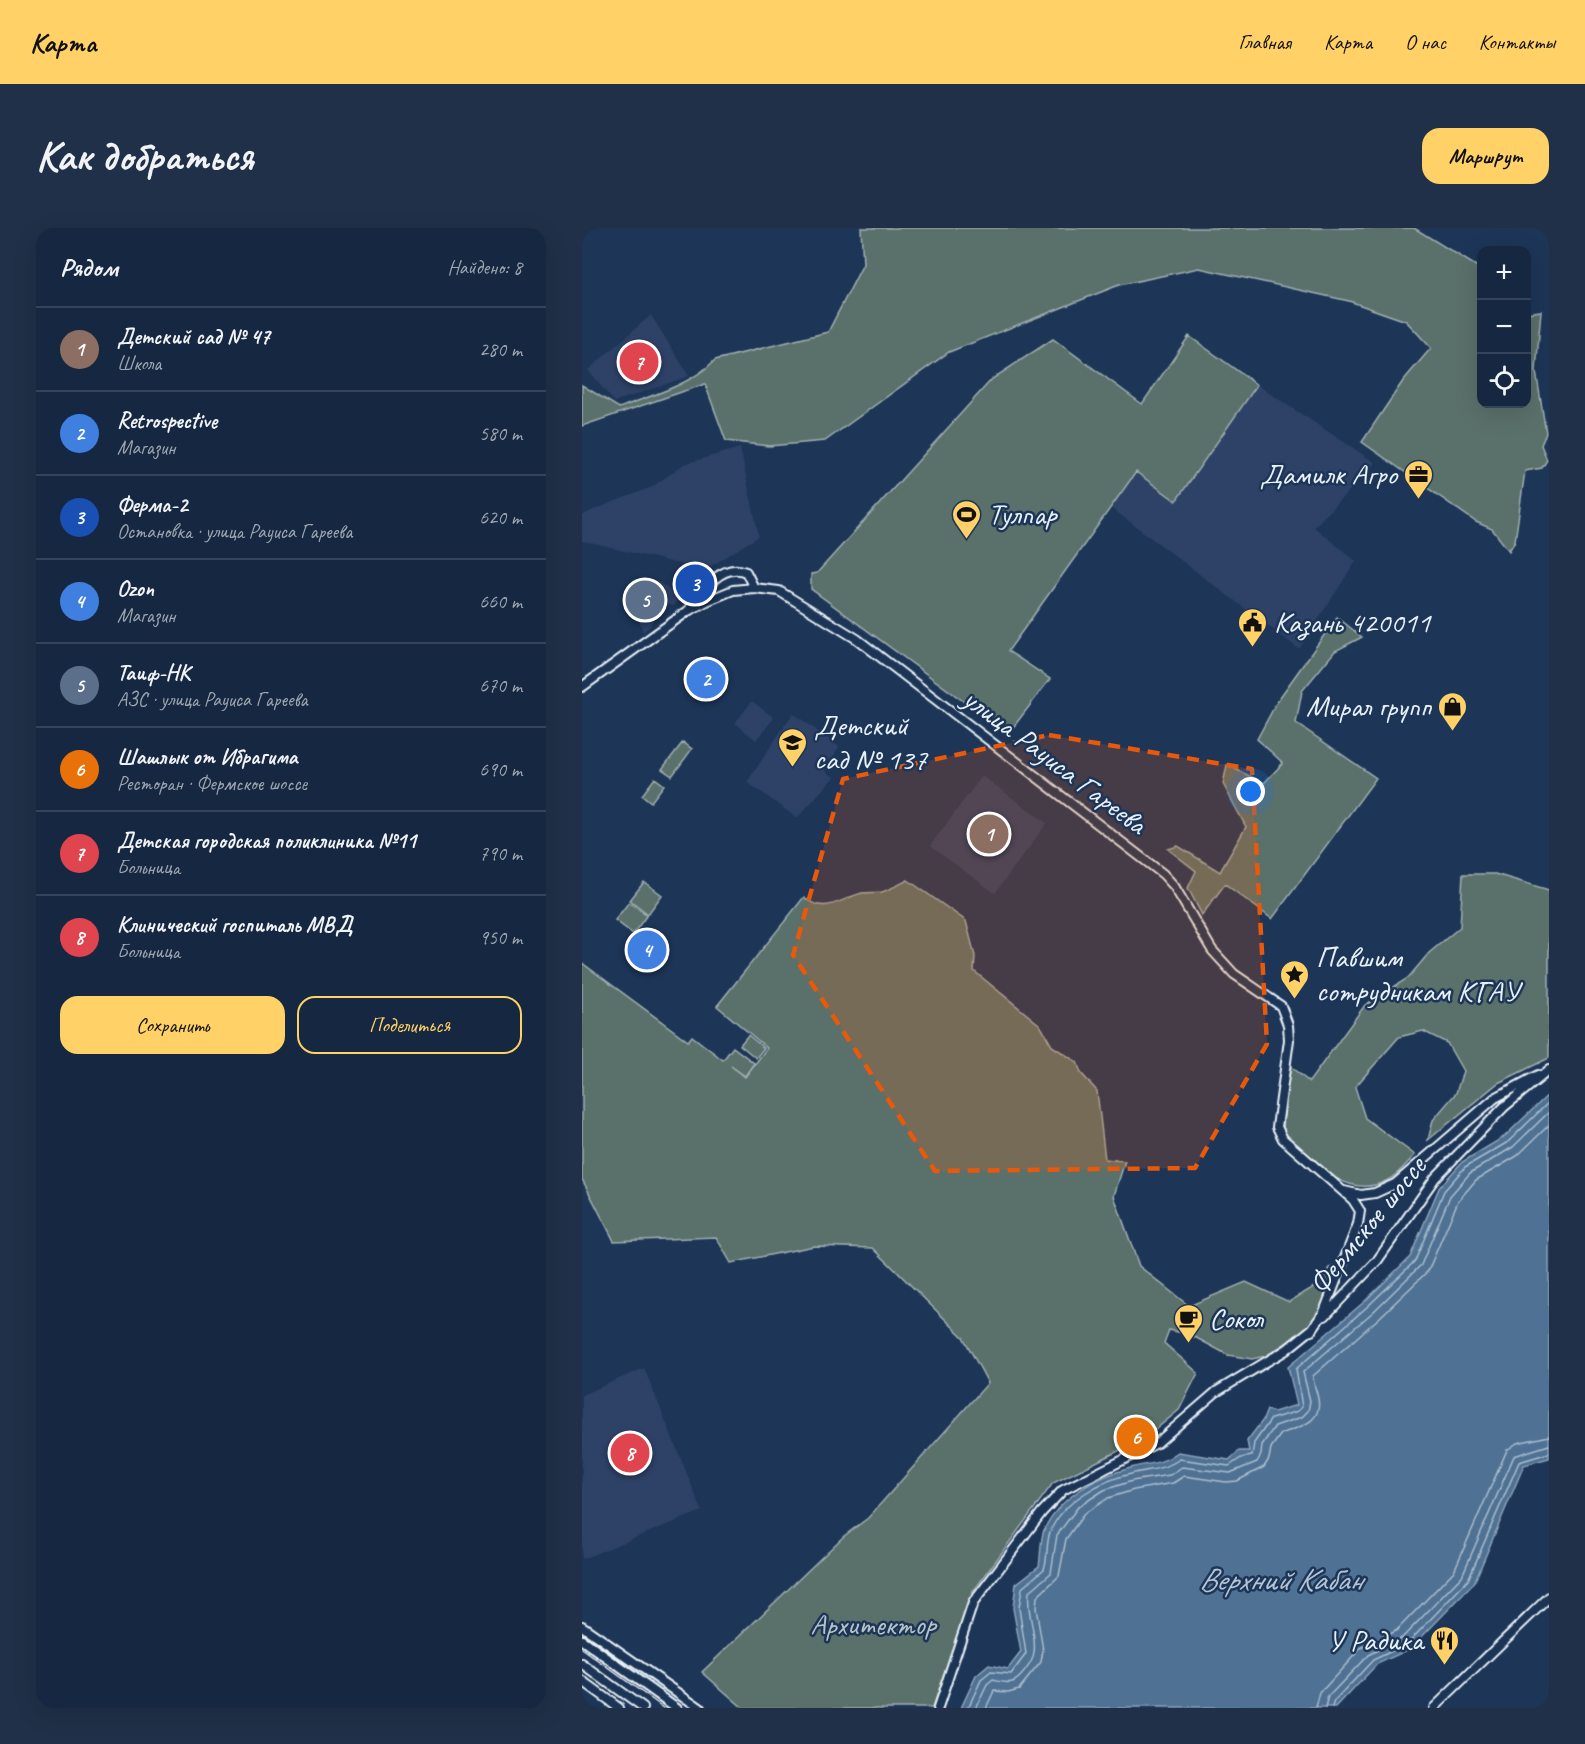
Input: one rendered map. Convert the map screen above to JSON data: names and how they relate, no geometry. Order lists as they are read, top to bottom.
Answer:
{
  "streets": {
    "street": ["улица Рауиса Гареева", "Фермское шоссе"]
  },
  "crossings": [
    ["улица Рауиса Гареева", "Фермское шоссе"]
  ],
  "water": ["Верхний Кабан"],
  "parks": ["Архитектор"],
  "places": {
    "office": ["Дамилк Агро"],
    "sports": ["Тулпар"],
    "public building": ["Казань 420011"],
    "shop": ["Мирал групп"],
    "school or university": ["Детский сад № 137"],
    "place": ["Павшим сотрудникам КГАУ"],
    "cafe": ["Сокол"],
    "restaurant": ["У Радика"]
  },
  "page": {
    "header": "Карта",
    "nav": [
      "Главная",
      "Карта",
      "О нас",
      "Контакты"
    ],
    "buttons": [
      "Маршрут",
      ["Сохранить", "Поделиться"]
    ],
    "title": "Как добраться",
    "heading": ["Рядом", "Найдено: 8"],
    "map_buttons": ["+", "−"],
    "list": [
      {
        "mark": "1",
        "name": "Детский сад № 47",
        "note": "Школа",
        "value": "280 m"
      },
      {
        "mark": "2",
        "name": "Retrospective",
        "note": "Магазин",
        "value": "580 m"
      },
      {
        "mark": "3",
        "name": "Ферма-2",
        "note": "Остановка · улица Рауиса Гареева",
        "value": "620 m"
      },
      {
        "mark": "4",
        "name": "Ozon",
        "note": "Магазин",
        "value": "660 m"
      },
      {
        "mark": "5",
        "name": "Таиф-НК",
        "note": "АЗС · улица Рауиса Гареева",
        "value": "670 m"
      },
      {
        "mark": "6",
        "name": "Шашлык от Ибрагима",
        "note": "Ресторан · Фермское шоссе",
        "value": "690 m"
      },
      {
        "mark": "7",
        "name": "Детская городская поликлиника №11",
        "note": "Больница",
        "value": "790 m"
      },
      {
        "mark": "8",
        "name": "Клинический госпиталь МВД",
        "note": "Больница",
        "value": "950 m"
      }
    ],
    "pins": [
      "7",
      "3",
      "5",
      "2",
      "1",
      "4",
      "6",
      "8"
    ]
  }
}
